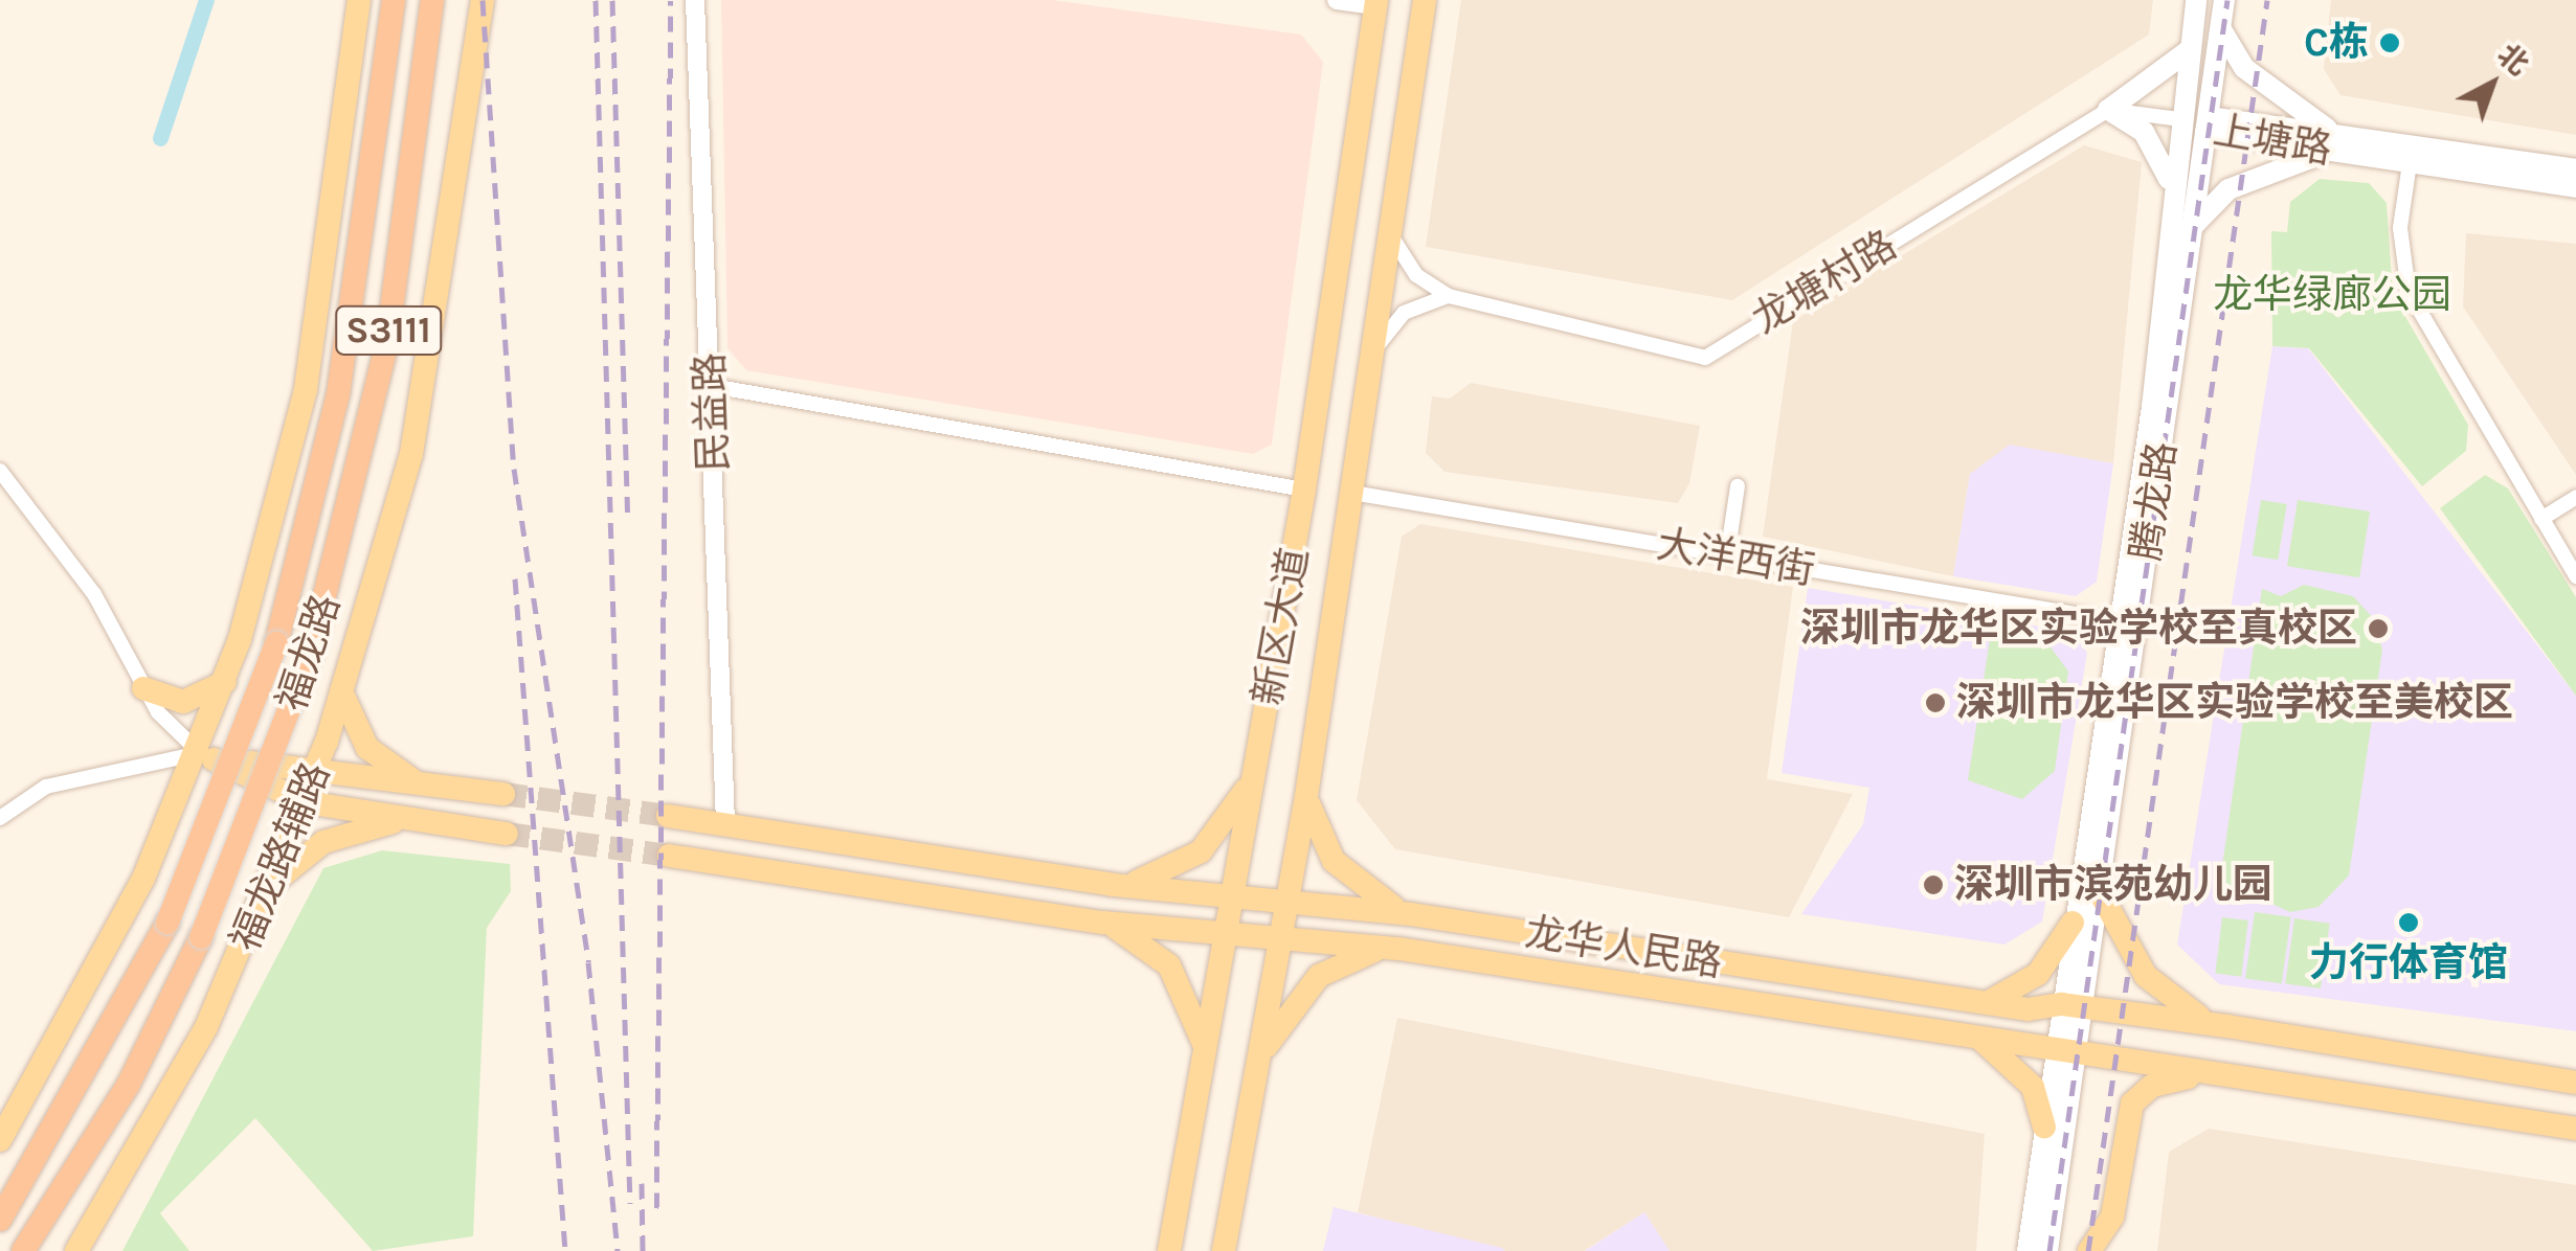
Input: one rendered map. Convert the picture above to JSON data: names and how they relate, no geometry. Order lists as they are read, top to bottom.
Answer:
{
  "streets": {
    "highway": ["S3111", "福龙路"],
    "main road": [
      "上塘路",
      "腾龙路",
      "新区大道",
      "福龙路辅路",
      "龙华人民路"
    ],
    "street": ["龙塘村路", "民益路", "大洋西街"]
  },
  "crossings": [
    ["上塘路", "腾龙路"],
    ["龙塘村路", "新区大道"],
    ["民益路", "龙华人民路"],
    ["腾龙路", "大洋西街"],
    ["腾龙路", "龙华人民路"],
    ["大洋西街", "新区大道"],
    ["新区大道", "龙华人民路"]
  ],
  "parks": ["龙华绿廊公园"],
  "places": [
    "C栋",
    "深圳市龙华区实验学校至真校区",
    "深圳市龙华区实验学校至美校区",
    "深圳市滨苑幼儿园",
    "力行体育馆"
  ],
  "north": "top right"
}
